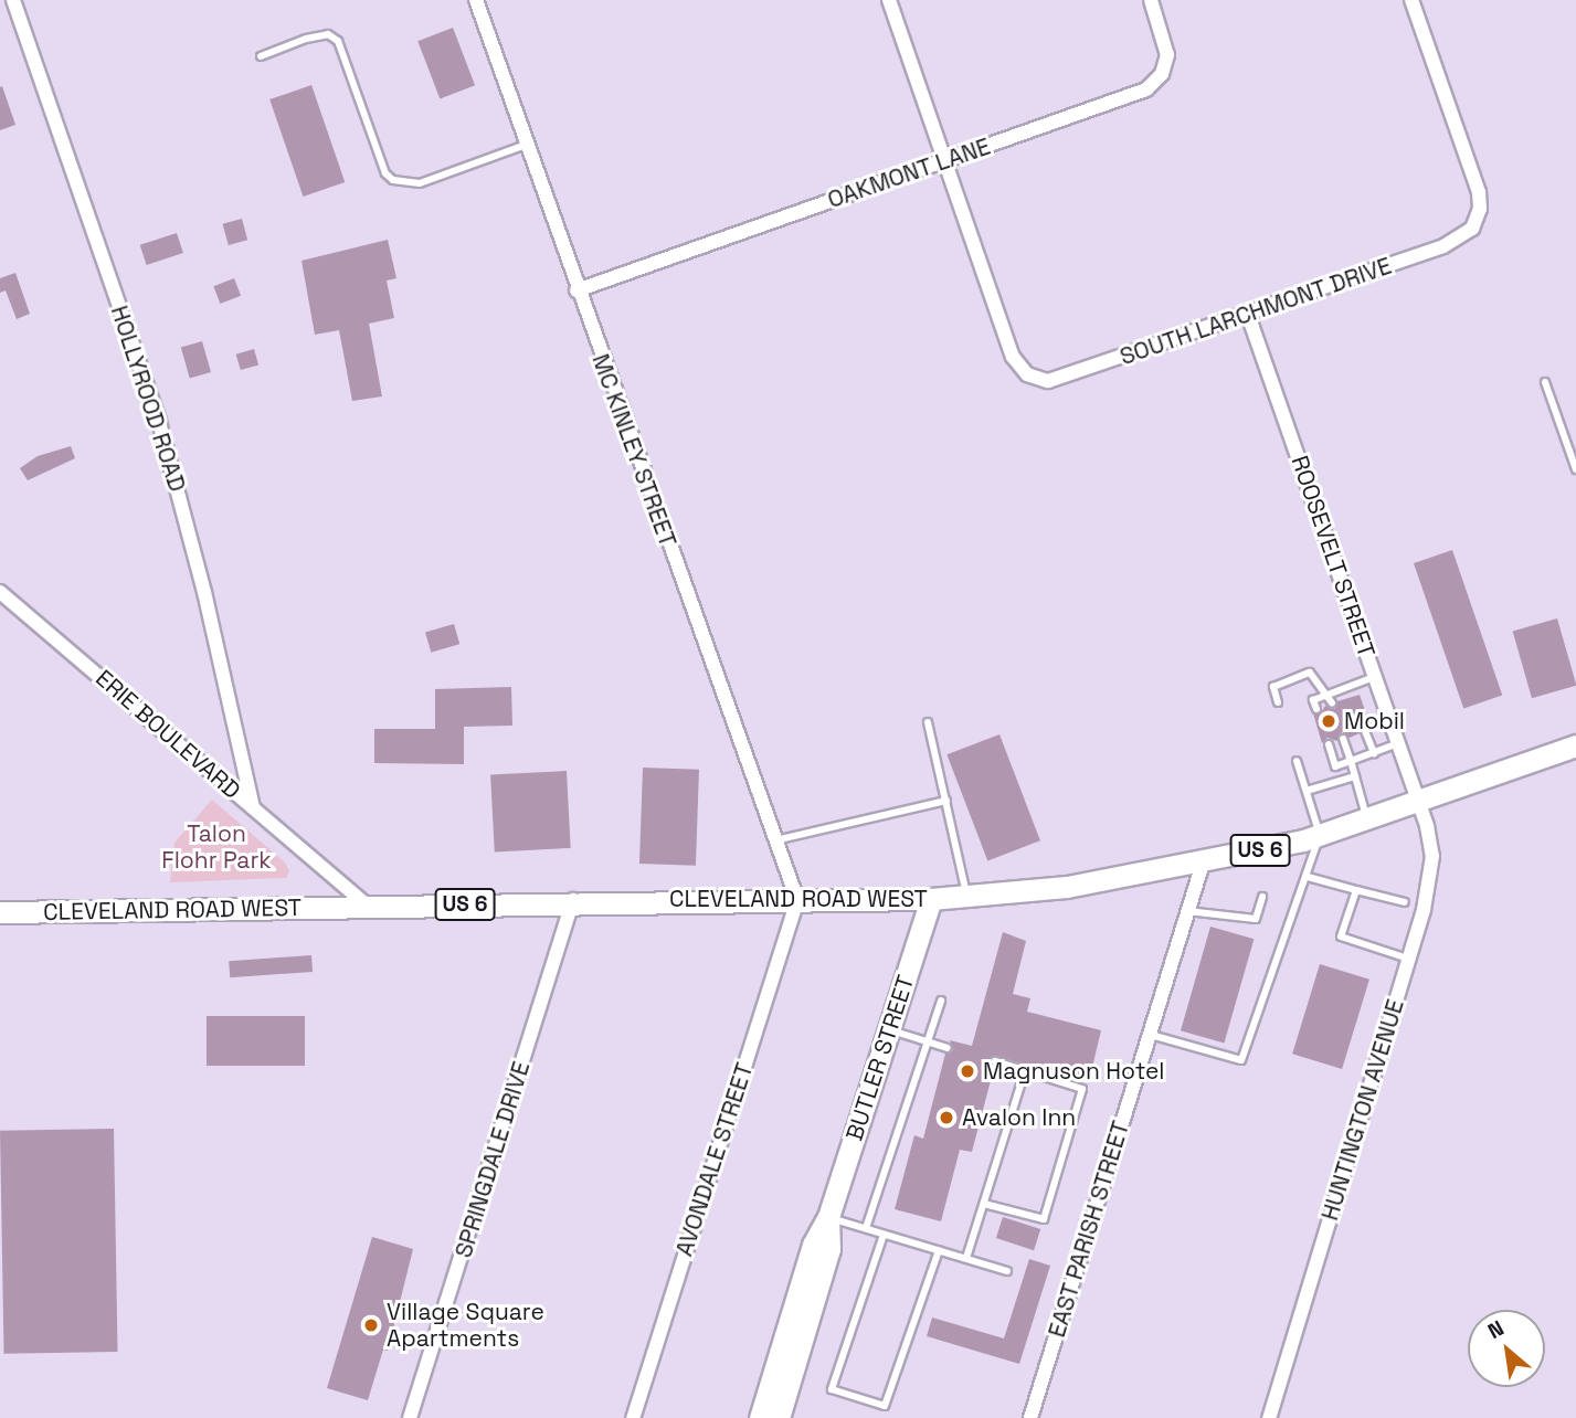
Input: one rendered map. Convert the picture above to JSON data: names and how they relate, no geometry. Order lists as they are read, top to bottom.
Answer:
{
  "streets": {
    "main road": ["US 6", "CLEVELAND ROAD WEST", "BUTLER STREET"],
    "street": [
      "OAKMONT LANE",
      "SOUTH LARCHMONT DRIVE",
      "HOLLYROOD ROAD",
      "MC KINLEY STREET",
      "ROOSEVELT STREET",
      "ERIE BOULEVARD",
      "HUNTINGTON AVENUE",
      "SPRINGDALE DRIVE",
      "AVONDALE STREET",
      "EAST PARISH STREET"
    ]
  },
  "crossings": [
    ["OAKMONT LANE", "SOUTH LARCHMONT DRIVE"],
    ["OAKMONT LANE", "MC KINLEY STREET"],
    ["SOUTH LARCHMONT DRIVE", "ROOSEVELT STREET"],
    ["HOLLYROOD ROAD", "ERIE BOULEVARD"],
    ["MC KINLEY STREET", "CLEVELAND ROAD WEST"],
    ["MC KINLEY STREET", "AVONDALE STREET"],
    ["ROOSEVELT STREET", "CLEVELAND ROAD WEST"],
    ["ROOSEVELT STREET", "HUNTINGTON AVENUE"],
    ["ERIE BOULEVARD", "CLEVELAND ROAD WEST"],
    ["CLEVELAND ROAD WEST", "BUTLER STREET"],
    ["CLEVELAND ROAD WEST", "HUNTINGTON AVENUE"],
    ["CLEVELAND ROAD WEST", "SPRINGDALE DRIVE"],
    ["CLEVELAND ROAD WEST", "AVONDALE STREET"],
    ["CLEVELAND ROAD WEST", "EAST PARISH STREET"]
  ],
  "parks": ["Talon Flohr Park"],
  "places": [
    "Mobil",
    "Magnuson Hotel",
    "Avalon Inn",
    "Village Square Apartments"
  ],
  "north": "top left"
}
